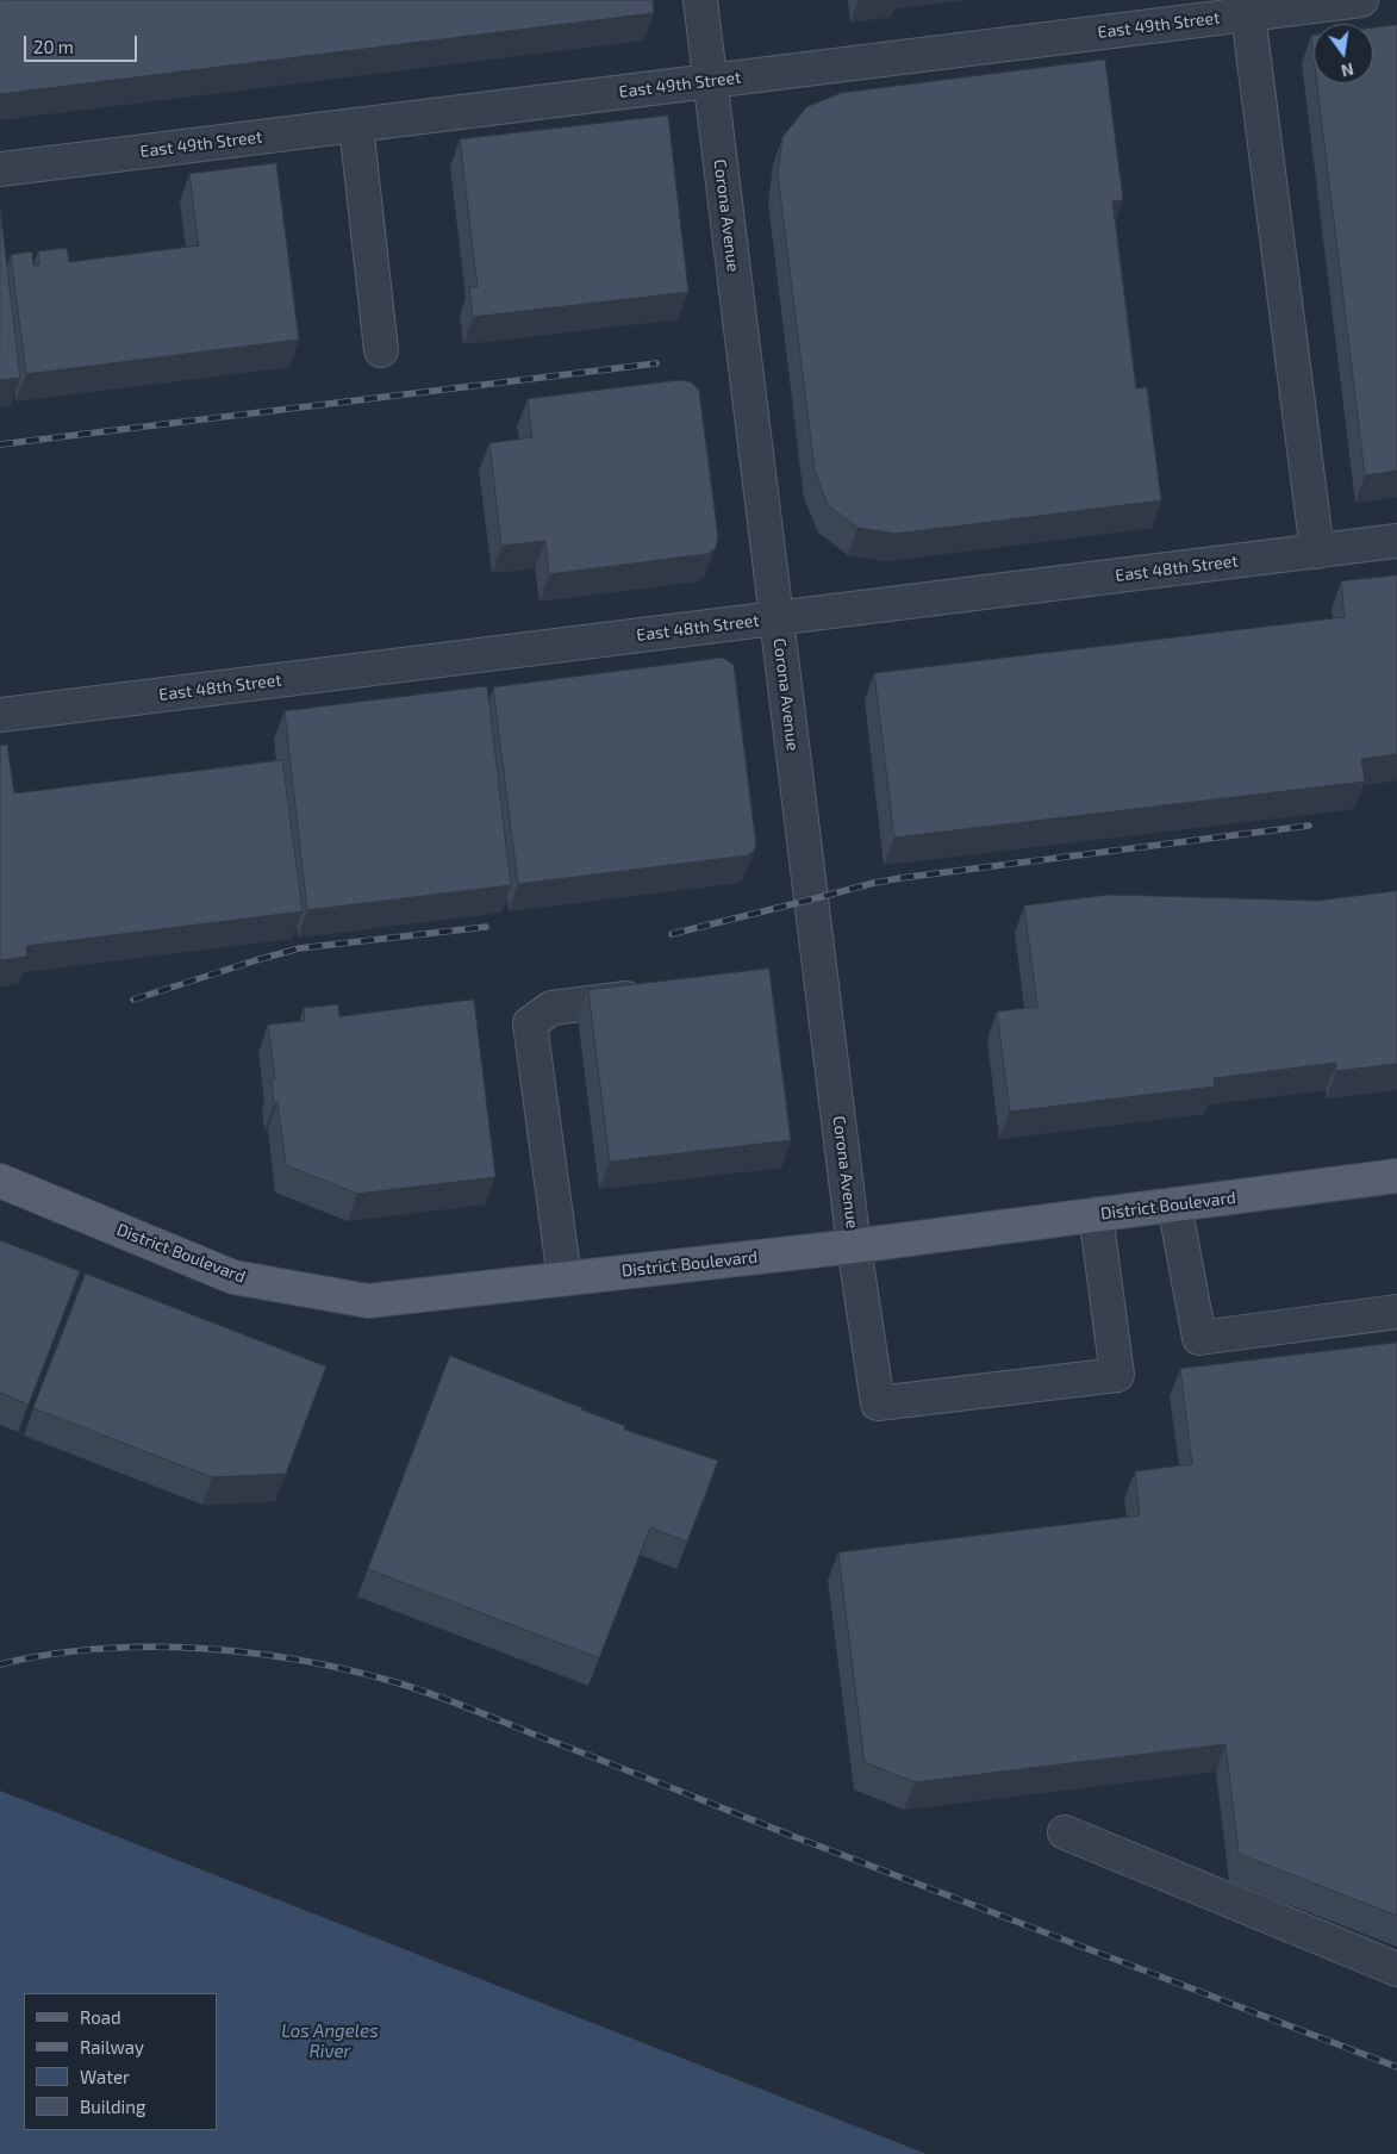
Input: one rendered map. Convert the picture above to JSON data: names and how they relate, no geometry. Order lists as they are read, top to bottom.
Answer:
{
  "streets": {
    "main road": ["District Boulevard"],
    "street": ["East 49th Street", "Corona Avenue", "East 48th Street"]
  },
  "crossings": [
    ["East 49th Street", "Corona Avenue"],
    ["Corona Avenue", "East 48th Street"],
    ["Corona Avenue", "District Boulevard"]
  ],
  "water": ["Los Angeles River"],
  "legend": [
    "Road",
    "Railway",
    "Water",
    "Building"
  ],
  "scale_bar": "20 m",
  "north": "bottom"
}
